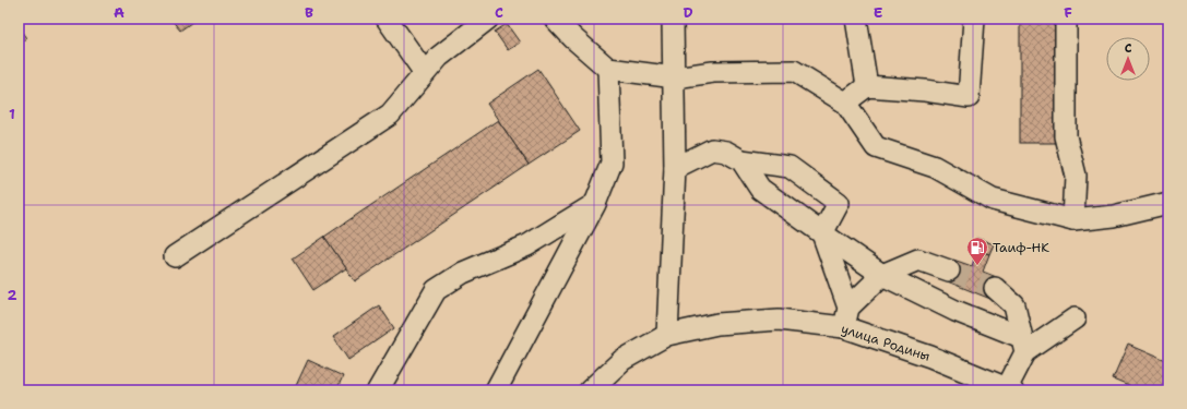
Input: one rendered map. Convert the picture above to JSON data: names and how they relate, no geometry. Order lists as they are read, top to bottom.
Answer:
{
  "streets": {
    "street": ["улица Родины"]
  },
  "places": {
    "fuel station": ["Таиф-НК"]
  },
  "north": "top",
  "grid": {
    "columns": [
      "A",
      "B",
      "C",
      "D",
      "E",
      "F"
    ],
    "rows": ["1", "2"]
  }
}
